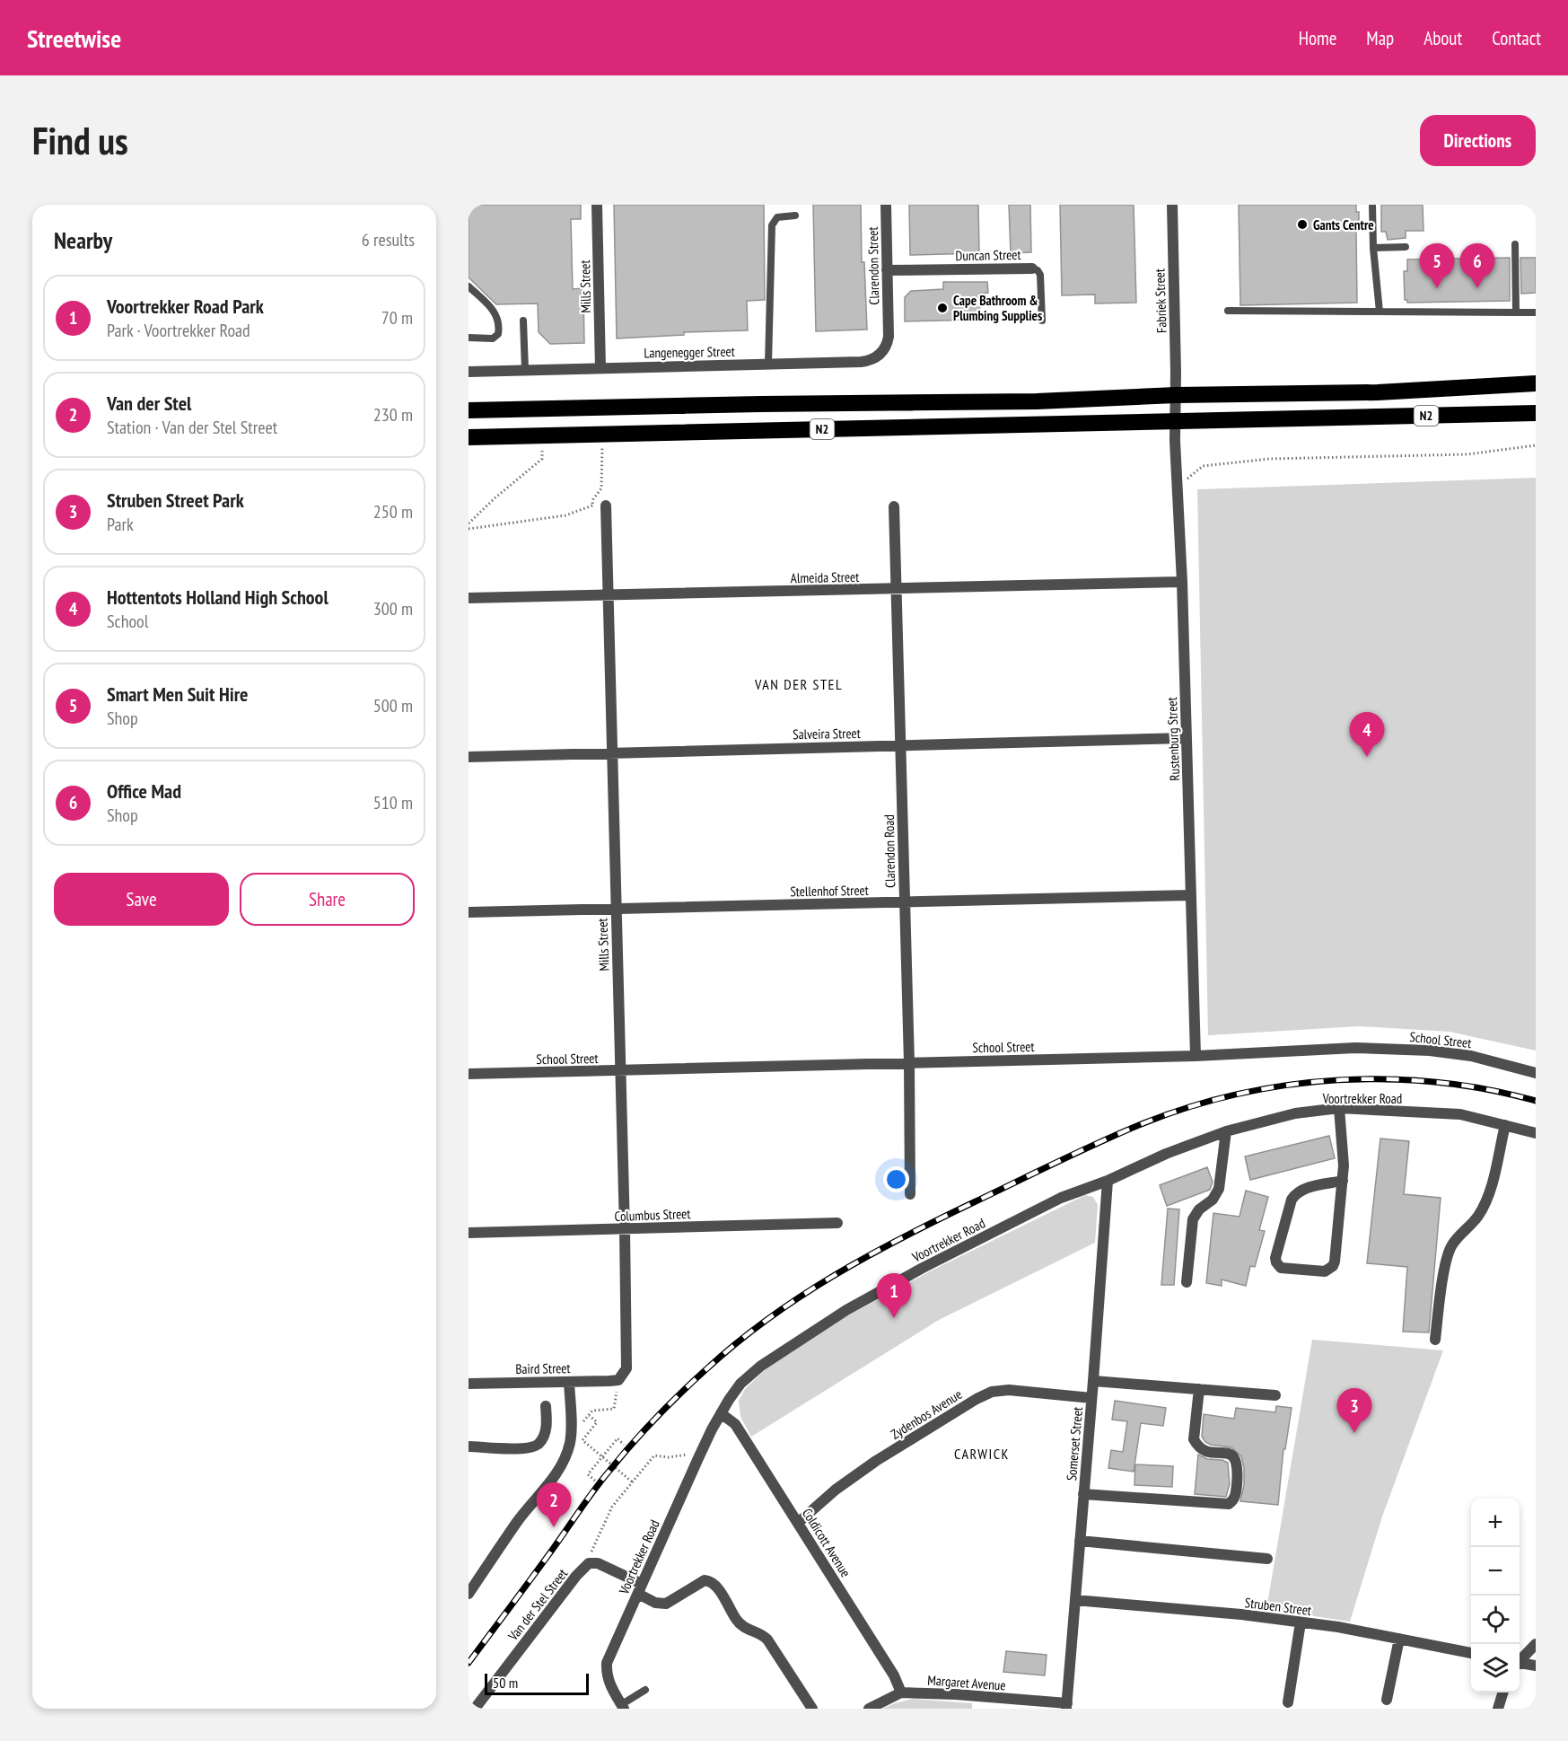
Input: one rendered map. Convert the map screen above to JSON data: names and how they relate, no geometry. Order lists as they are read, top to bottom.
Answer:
{
  "streets": {
    "highway": ["N2"],
    "street": [
      "Duncan Street",
      "Clarendon Street",
      "Mills Street",
      "Fabriek Street",
      "Langenegger Street",
      "Almeida Street",
      "Salveira Street",
      "Rustenburg Street",
      "Clarendon Road",
      "Stellenhof Street",
      "School Street",
      "Voortrekker Road",
      "Columbus Street",
      "Baird Street",
      "Zydenbos Avenue",
      "Somerset Street",
      "Coldicott Avenue",
      "Van der Stel Street",
      "Struben Street",
      "Margaret Avenue"
    ]
  },
  "crossings": [
    ["Duncan Street", "Clarendon Street"],
    ["Clarendon Street", "Langenegger Street"],
    ["Mills Street", "Langenegger Street"],
    ["Mills Street", "Almeida Street"],
    ["Mills Street", "Salveira Street"],
    ["Mills Street", "Stellenhof Street"],
    ["Mills Street", "School Street"],
    ["Mills Street", "Columbus Street"],
    ["Mills Street", "Baird Street"],
    ["Fabriek Street", "N2"],
    ["Fabriek Street", "Rustenburg Street"],
    ["N2", "Rustenburg Street"],
    ["Almeida Street", "Rustenburg Street"],
    ["Almeida Street", "Clarendon Road"],
    ["Salveira Street", "Rustenburg Street"],
    ["Salveira Street", "Clarendon Road"],
    ["Rustenburg Street", "Stellenhof Street"],
    ["Rustenburg Street", "School Street"],
    ["Clarendon Road", "Stellenhof Street"],
    ["Clarendon Road", "School Street"],
    ["Voortrekker Road", "Somerset Street"],
    ["Voortrekker Road", "Coldicott Avenue"],
    ["Zydenbos Avenue", "Somerset Street"],
    ["Zydenbos Avenue", "Coldicott Avenue"],
    ["Somerset Street", "Struben Street"],
    ["Somerset Street", "Margaret Avenue"],
    ["Coldicott Avenue", "Margaret Avenue"]
  ],
  "districts": ["VAN DER STEL", "CARWICK"],
  "places": ["Gants Centre", "Cape Bathroom & Plumbing Supplies"],
  "scale_bar": "50 m",
  "page": {
    "header": "Streetwise",
    "nav": [
      "Home",
      "Map",
      "About",
      "Contact"
    ],
    "buttons": [
      "Directions",
      ["Save", "Share"]
    ],
    "title": "Find us",
    "heading": ["Nearby", "6 results"],
    "pins": [
      "5",
      "6",
      "4",
      "1",
      "3",
      "2"
    ],
    "list": [
      {
        "mark": "1",
        "name": "Voortrekker Road Park",
        "note": "Park · Voortrekker Road",
        "value": "70 m"
      },
      {
        "mark": "2",
        "name": "Van der Stel",
        "note": "Station · Van der Stel Street",
        "value": "230 m"
      },
      {
        "mark": "3",
        "name": "Struben Street Park",
        "note": "Park",
        "value": "250 m"
      },
      {
        "mark": "4",
        "name": "Hottentots Holland High School",
        "note": "School",
        "value": "300 m"
      },
      {
        "mark": "5",
        "name": "Smart Men Suit Hire",
        "note": "Shop",
        "value": "500 m"
      },
      {
        "mark": "6",
        "name": "Office Mad",
        "note": "Shop",
        "value": "510 m"
      }
    ],
    "map_buttons": ["+", "−"],
    "scale": "50 m"
  }
}
